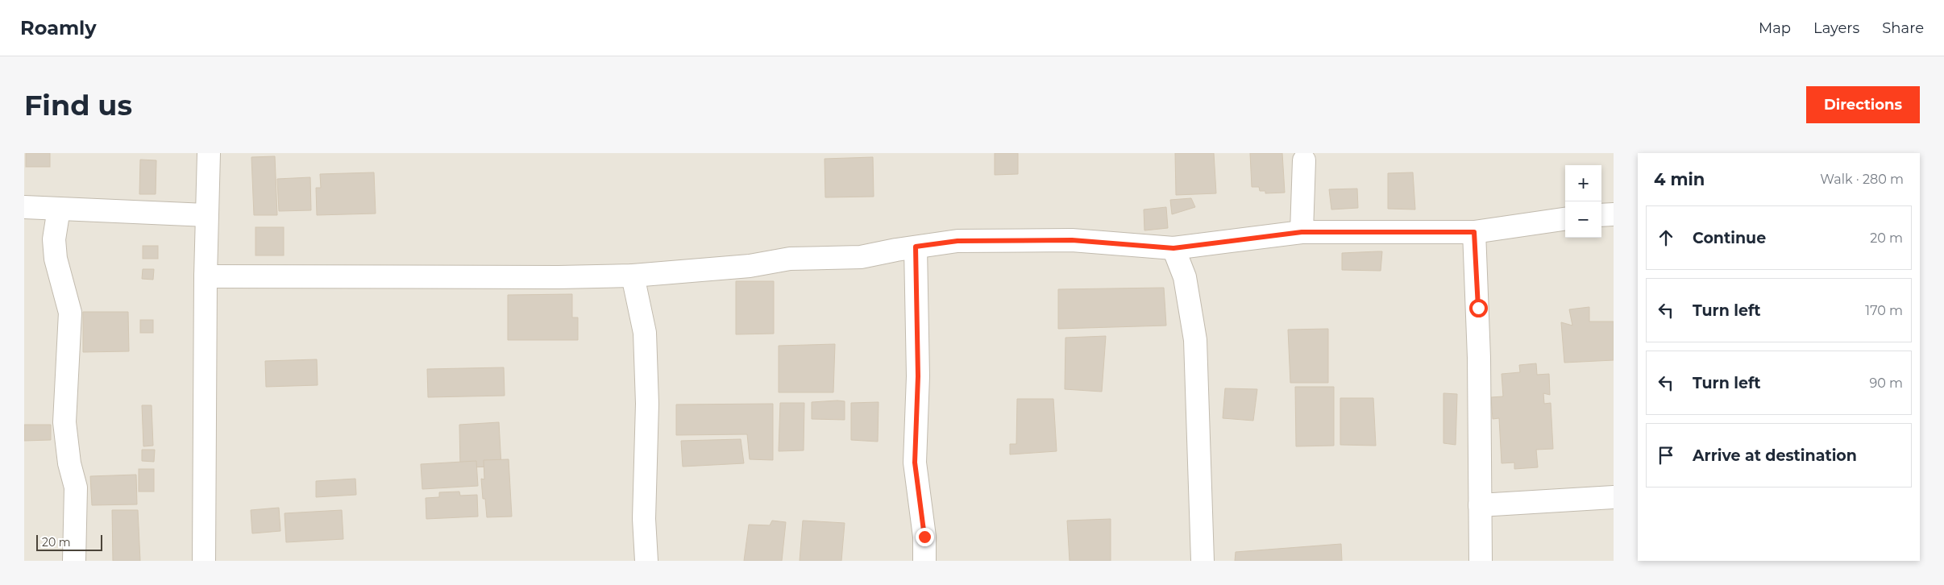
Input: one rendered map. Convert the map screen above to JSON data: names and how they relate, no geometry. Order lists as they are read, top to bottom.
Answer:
{
  "scale_bar": "20 m",
  "page": {
    "header": "Roamly",
    "nav": ["Map", "Layers", "Share"],
    "buttons": "Directions",
    "title": "Find us",
    "heading": ["4 min", "Walk · 280 m"],
    "map_buttons": ["+", "−"],
    "list": [
      ["Continue", "20 m"],
      ["Turn left", "170 m"],
      ["Turn left", "90 m"],
      "Arrive at destination"
    ],
    "scale": "20 m"
  }
}
